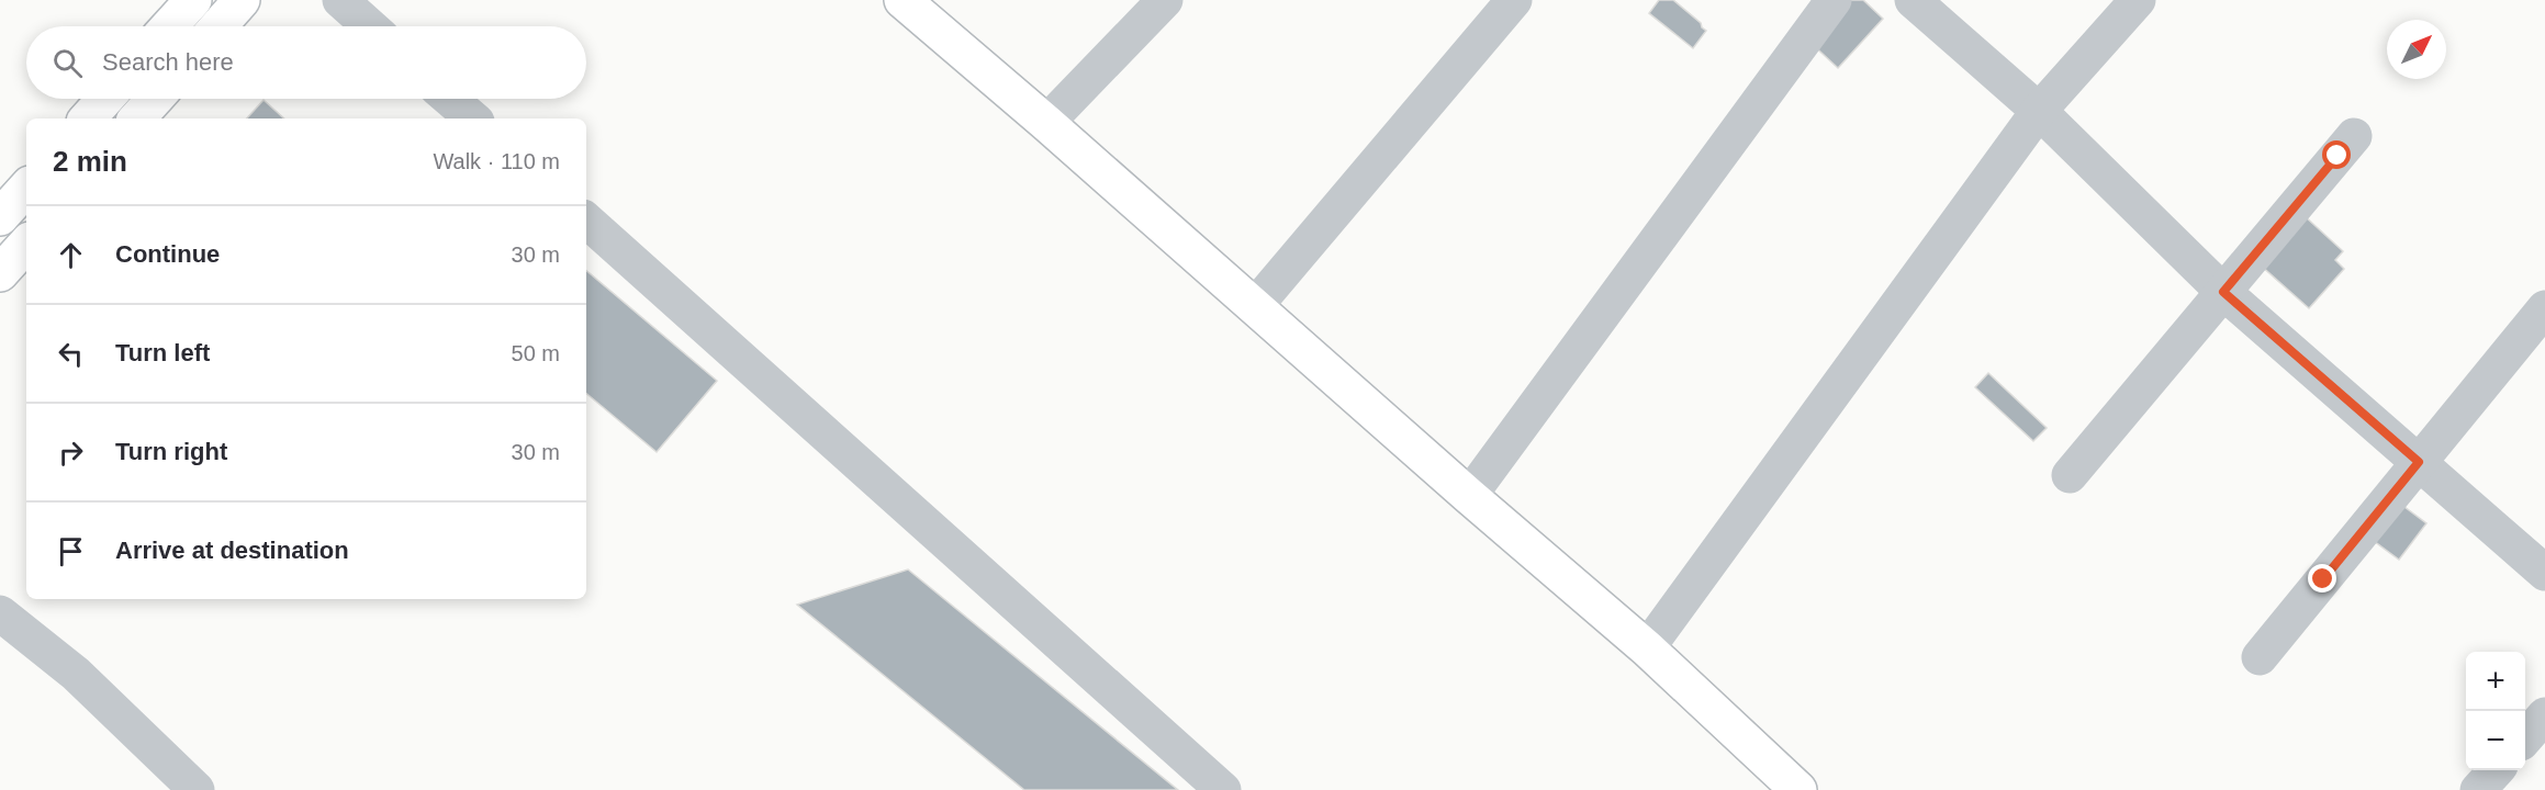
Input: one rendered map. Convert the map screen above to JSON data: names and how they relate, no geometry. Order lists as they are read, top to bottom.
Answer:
{
  "north": "top right",
  "page": {
    "search": "Search here",
    "heading": ["2 min", "Walk · 110 m"],
    "list": [
      ["Continue", "30 m"],
      ["Turn left", "50 m"],
      ["Turn right", "30 m"],
      "Arrive at destination"
    ],
    "map_buttons": ["+", "−"]
  }
}
